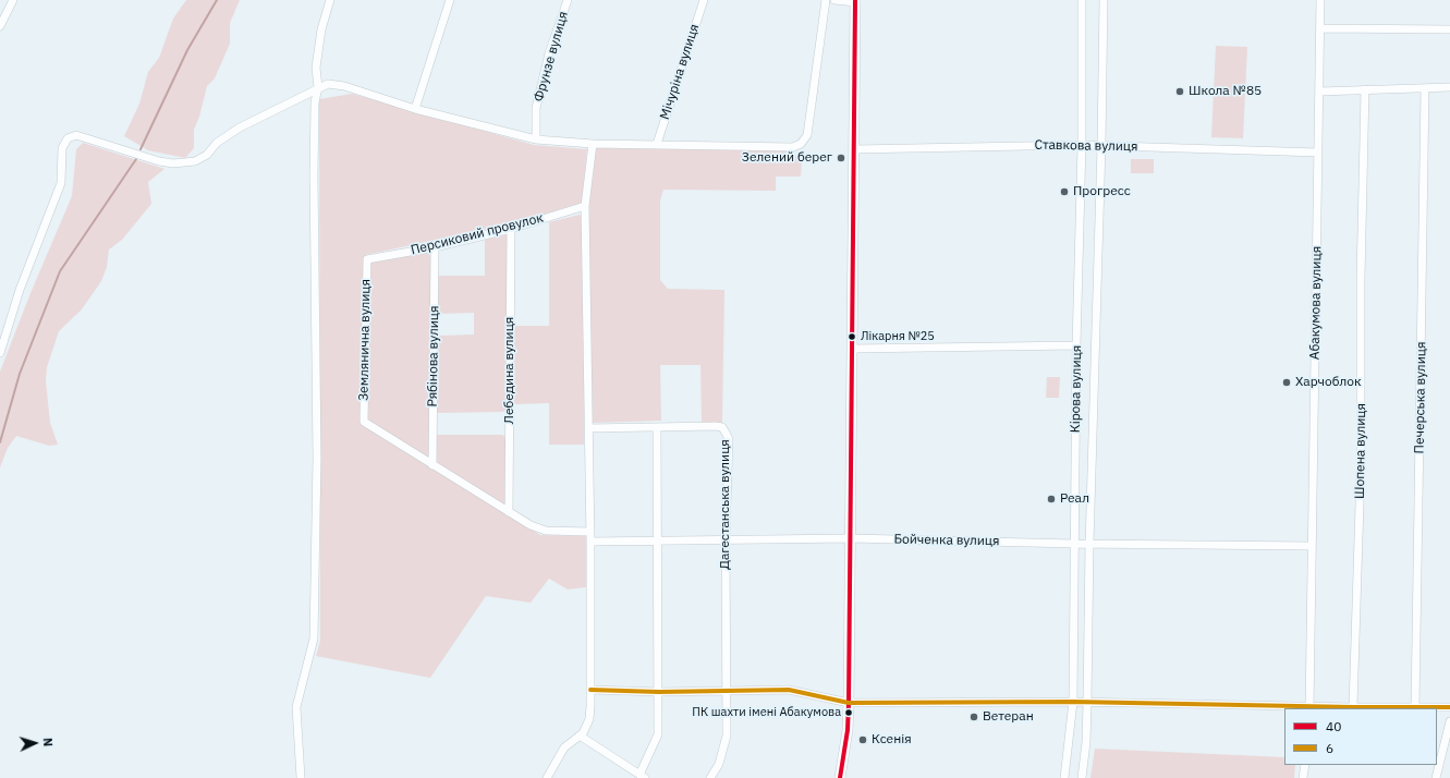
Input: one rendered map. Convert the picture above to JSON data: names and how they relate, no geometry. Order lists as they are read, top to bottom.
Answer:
{
  "streets": {
    "street": [
      "Фрунзе вулиця",
      "Мічуріна вулиця",
      "Ставкова вулиця",
      "Персиковий провулок",
      "Абакумова вулиця",
      "Землянична вулиця",
      "Рябінова вулиця",
      "Лебедина вулиця",
      "Кірова вулиця",
      "Печерська вулиця",
      "Шопена вулиця",
      "Дагестанська вулиця",
      "Бойченка вулиця"
    ]
  },
  "crossings": [
    ["Ставкова вулиця", "Абакумова вулиця"],
    ["Ставкова вулиця", "Кірова вулиця"],
    ["Персиковий провулок", "Землянична вулиця"],
    ["Персиковий провулок", "Рябінова вулиця"],
    ["Персиковий провулок", "Лебедина вулиця"],
    ["Абакумова вулиця", "Бойченка вулиця"],
    ["Землянична вулиця", "Рябінова вулиця"],
    ["Кірова вулиця", "Бойченка вулиця"],
    ["Дагестанська вулиця", "Бойченка вулиця"]
  ],
  "places": [
    "Школа №85",
    "Зелений берег",
    "Прогресс",
    "Лікарня №25",
    "Харчоблок",
    "Реал",
    "ПК шахти імені Абакумова",
    "Ветеран",
    "Ксенія"
  ],
  "lines": ["transit line 40", "transit line 6"],
  "legend": ["40", "6"],
  "north": "right"
}
